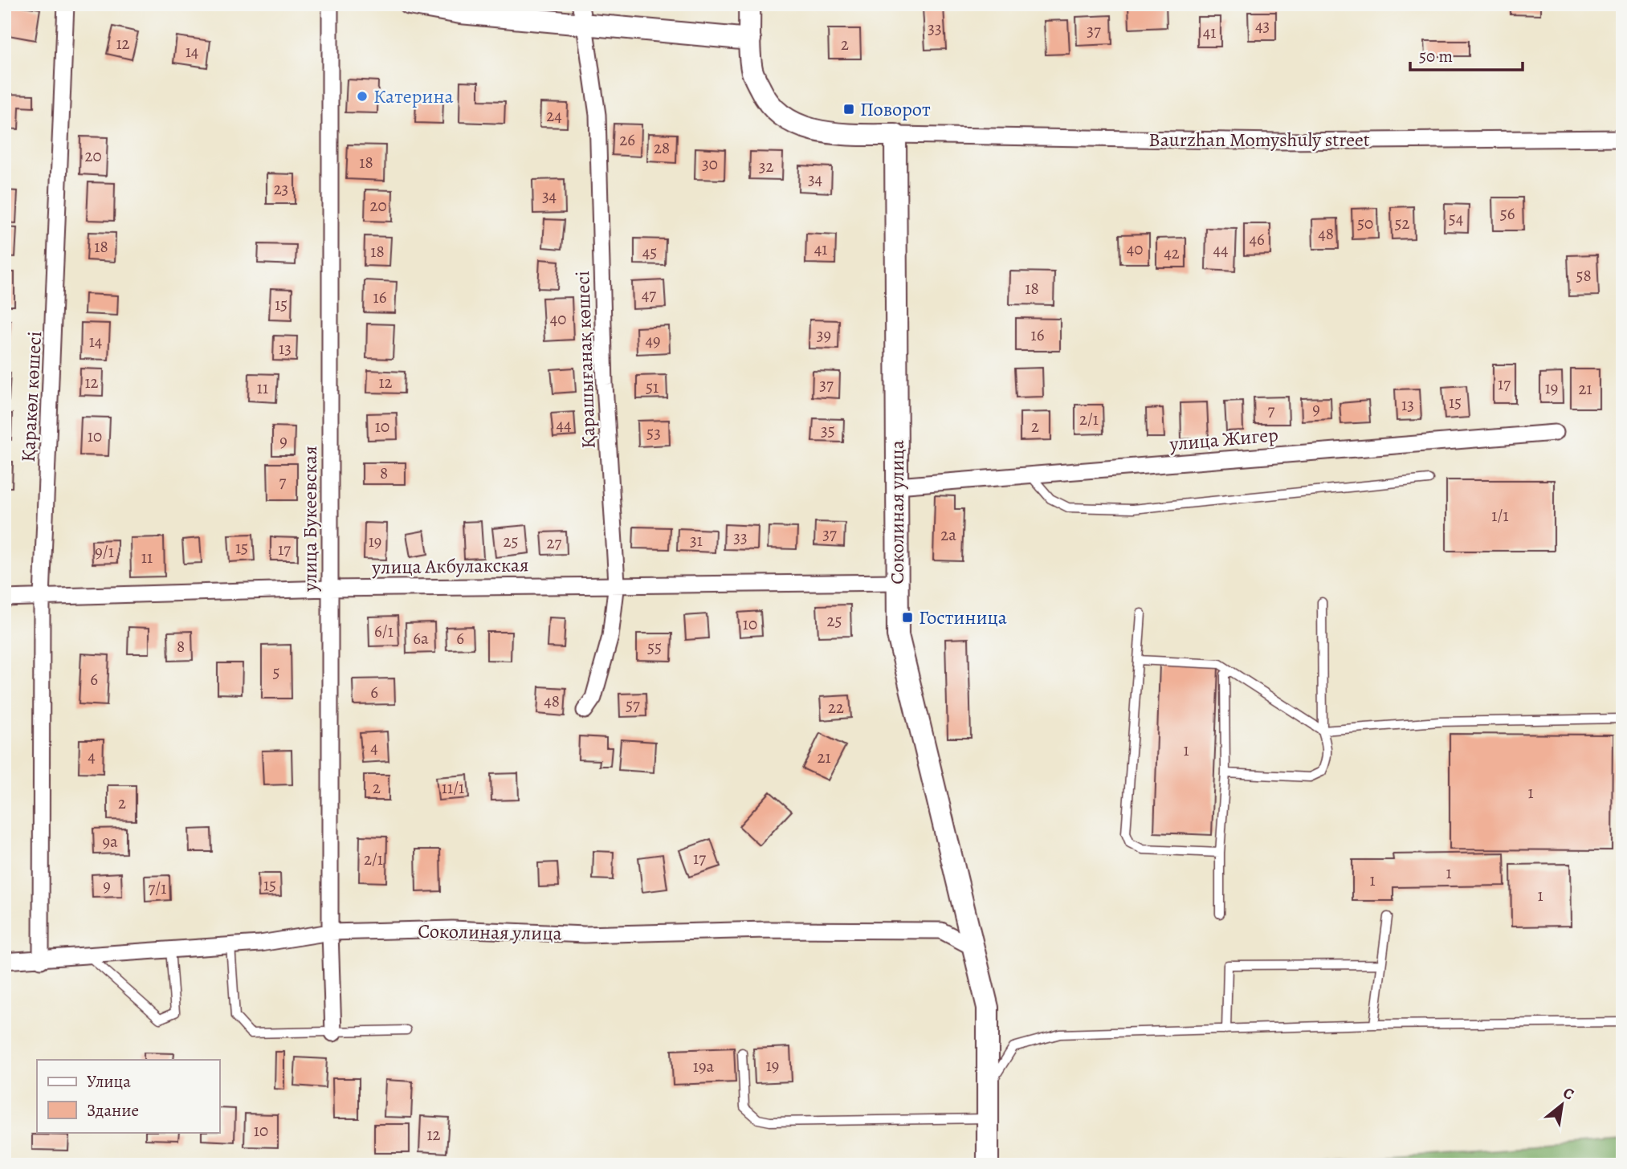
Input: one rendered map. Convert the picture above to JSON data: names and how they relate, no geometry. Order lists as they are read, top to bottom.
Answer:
{
  "streets": {
    "street": [
      "Baurzhan Momyshuly street",
      "Қарашығанақ көшесі",
      "Қаракөл көшесі",
      "улица Жигер",
      "Соколиная улица",
      "улица Букеевская",
      "улица Акбулакская"
    ]
  },
  "crossings": [
    ["Baurzhan Momyshuly street", "Соколиная улица"],
    ["Қарашығанақ көшесі", "улица Акбулакская"],
    ["Қаракөл көшесі", "Соколиная улица"],
    ["Қаракөл көшесі", "улица Акбулакская"],
    ["улица Жигер", "Соколиная улица"],
    ["Соколиная улица", "улица Букеевская"],
    ["Соколиная улица", "улица Акбулакская"],
    ["улица Букеевская", "улица Акбулакская"]
  ],
  "places": {
    "other": ["Катерина"],
    "transit": ["Поворот", "Гостиница"]
  },
  "house_numbers": [
    "43",
    "33",
    "37",
    "41",
    "12",
    "2",
    "14",
    "24",
    "26",
    "28",
    "20",
    "18",
    "30",
    "32",
    "34",
    "23",
    "34",
    "20",
    "56",
    "54",
    "50",
    "52",
    "48",
    "46",
    "18",
    "41",
    "40",
    "44",
    "18",
    "45",
    "42",
    "58",
    "18",
    "47",
    "16",
    "15",
    "40",
    "39",
    "16",
    "49",
    "14",
    "13",
    "12",
    "12",
    "17",
    "37",
    "51",
    "11",
    "19",
    "21",
    "15",
    "13",
    "9",
    "7",
    "2/1",
    "44",
    "10",
    "2",
    "35",
    "53",
    "10",
    "9",
    "8",
    "7",
    "1/1",
    "37",
    "2а",
    "33",
    "31",
    "19",
    "25",
    "27",
    "15",
    "17",
    "9/1",
    "11",
    "25",
    "10",
    "6/1",
    "6а",
    "6",
    "8",
    "55",
    "5",
    "6",
    "6",
    "48",
    "57",
    "22",
    "4",
    "1",
    "4",
    "21",
    "2",
    "11/1",
    "1",
    "2",
    "9а",
    "17",
    "2/1",
    "1",
    "1",
    "15",
    "9",
    "7/1",
    "1",
    "19",
    "19а",
    "10",
    "12"
  ],
  "legend": ["Улица", "Здание"],
  "scale_bar": "50 m",
  "north": "top right"
}
